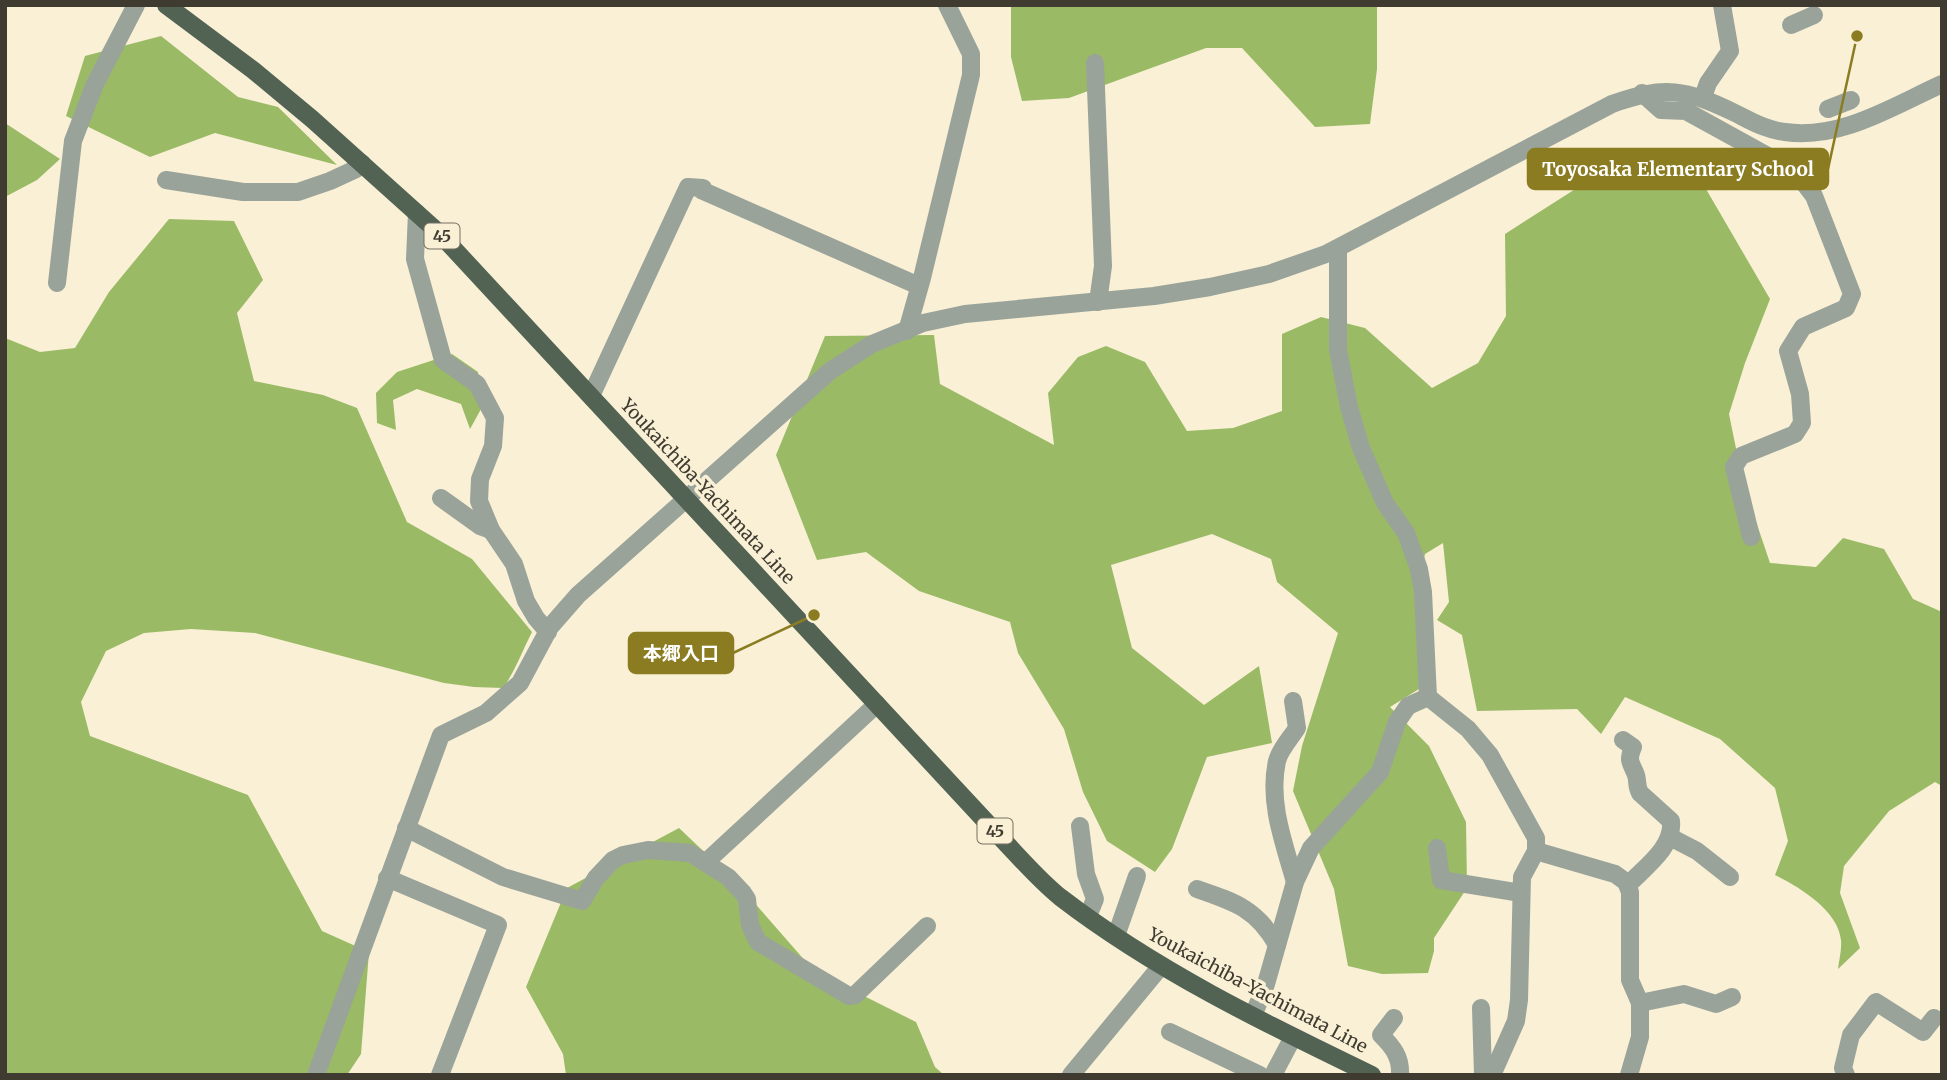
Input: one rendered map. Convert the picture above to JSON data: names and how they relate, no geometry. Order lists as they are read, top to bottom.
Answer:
{
  "streets": {
    "main road": ["45", "Youkaichiba-Yachimata Line"]
  },
  "places": ["Toyosaka Elementary School", "本郷入口"]
}
